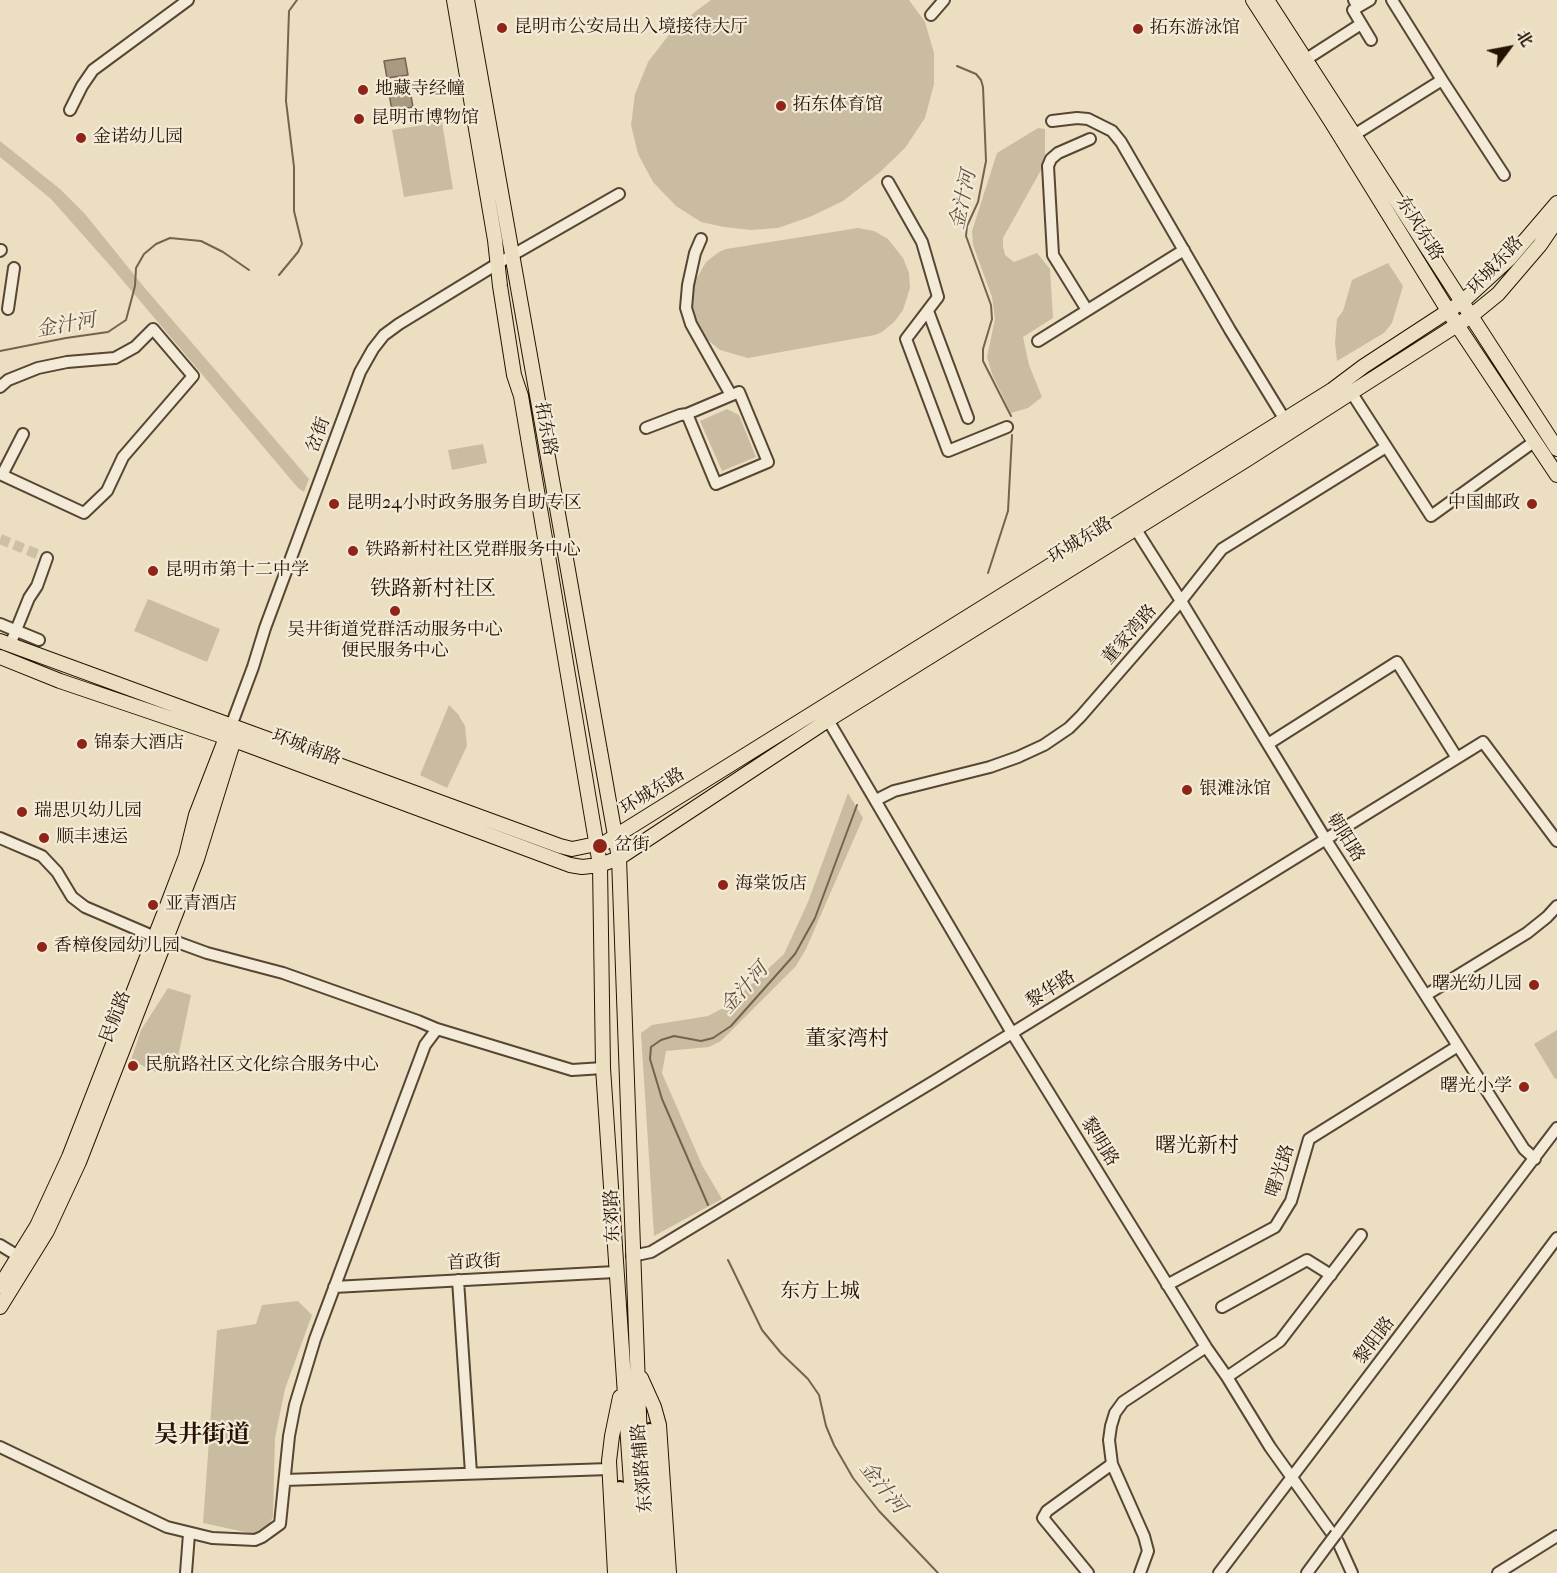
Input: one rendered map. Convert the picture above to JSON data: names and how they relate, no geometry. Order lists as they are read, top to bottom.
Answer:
{
  "streets": {
    "main road": [
      "东风东路",
      "环城东路",
      "拓东路",
      "环城南路",
      "民航路",
      "东郊路",
      "东郊路辅路"
    ],
    "street": [
      "岔街",
      "董家湾路",
      "朝阳路",
      "黎华路",
      "黎明路",
      "曙光路",
      "首政街",
      "黎阳路"
    ]
  },
  "crossings": [
    ["东风东路", "环城东路"],
    ["环城东路", "拓东路"],
    ["环城东路", "环城南路"],
    ["环城东路", "朝阳路"],
    ["环城东路", "黎明路"],
    ["环城东路", "东郊路"],
    ["拓东路", "岔街"],
    ["拓东路", "环城南路"],
    ["拓东路", "东郊路"],
    ["岔街", "环城南路"],
    ["岔街", "民航路"],
    ["董家湾路", "朝阳路"],
    ["董家湾路", "黎明路"],
    ["环城南路", "民航路"],
    ["环城南路", "东郊路"],
    ["朝阳路", "黎华路"],
    ["朝阳路", "曙光路"],
    ["朝阳路", "黎阳路"],
    ["黎华路", "黎明路"],
    ["黎华路", "东郊路"],
    ["黎明路", "曙光路"],
    ["黎明路", "黎阳路"],
    ["东郊路", "首政街"],
    ["东郊路", "东郊路辅路"]
  ],
  "districts": [
    "铁路新村社区",
    "董家湾村",
    "曙光新村",
    "东方上城",
    "吴井街道"
  ],
  "water": ["金汁河"],
  "places": [
    "昆明市公安局出入境接待大厅",
    "拓东游泳馆",
    "地藏寺经幢",
    "拓东体育馆",
    "昆明市博物馆",
    "金诺幼儿园",
    "昆明24小时政务服务自助专区",
    "中国邮政",
    "铁路新村社区党群服务中心",
    "昆明市第十二中学",
    "吴井街道党群活动服务中心 便民服务中心",
    "锦泰大酒店",
    "银滩泳馆",
    "瑞思贝幼儿园",
    "顺丰速运",
    "岔街",
    "海棠饭店",
    "亚青酒店",
    "香樟俊园幼儿园",
    "曙光幼儿园",
    "民航路社区文化综合服务中心",
    "曙光小学"
  ],
  "north": "top right"
}
